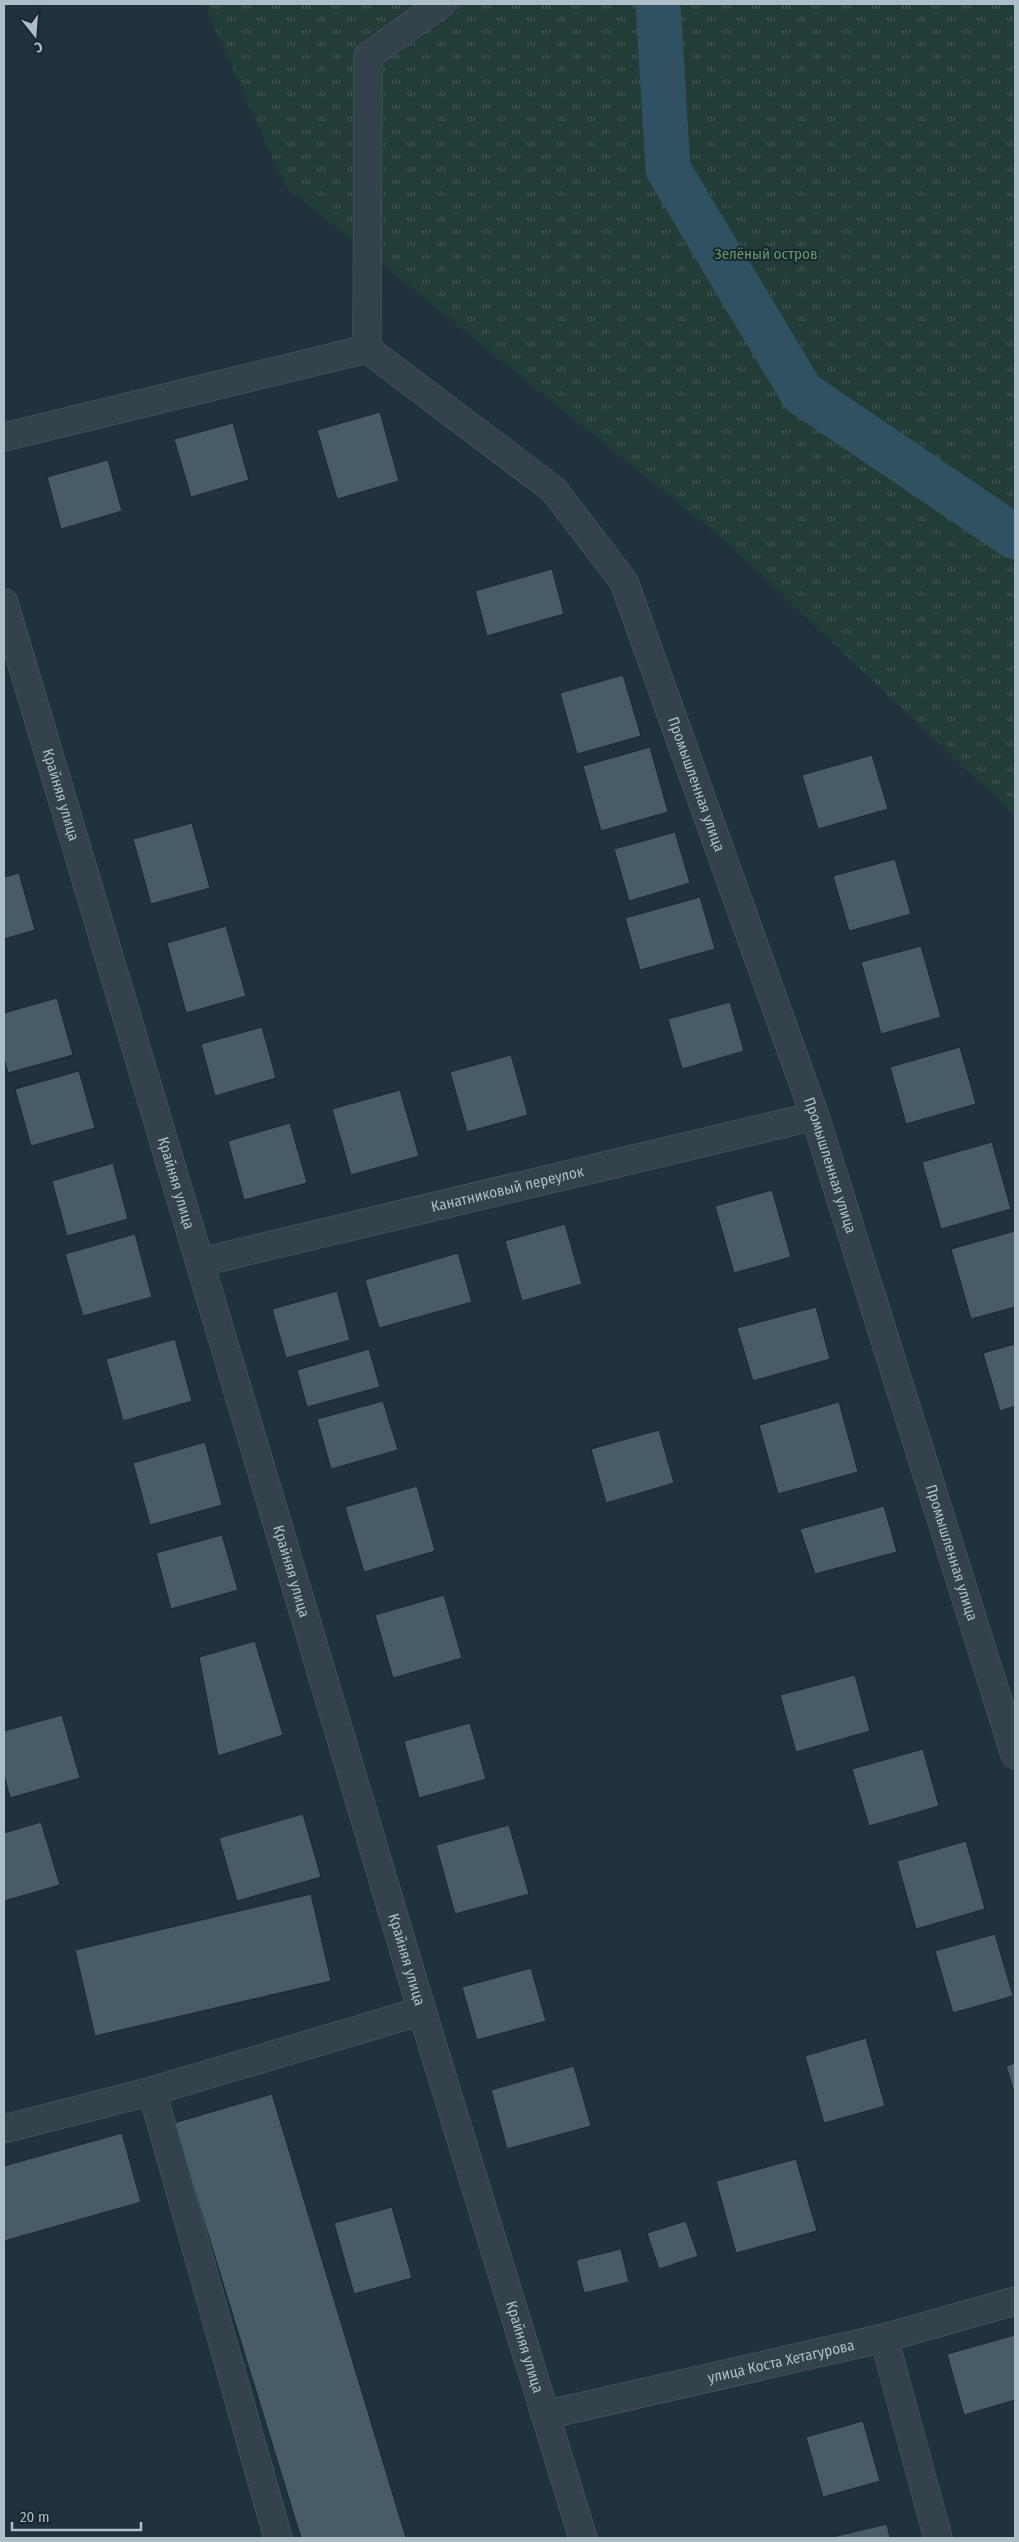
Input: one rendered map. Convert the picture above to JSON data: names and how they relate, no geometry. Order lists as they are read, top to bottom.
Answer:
{
  "streets": {
    "street": [
      "Промышленная улица",
      "Крайняя улица",
      "Канатниковый переулок",
      "улица Коста Хетагурова"
    ]
  },
  "crossings": [
    ["Промышленная улица", "Канатниковый переулок"],
    ["Крайняя улица", "Канатниковый переулок"],
    ["Крайняя улица", "улица Коста Хетагурова"]
  ],
  "parks": ["Зелёный остров"],
  "scale_bar": "20 m",
  "north": "bottom"
}
